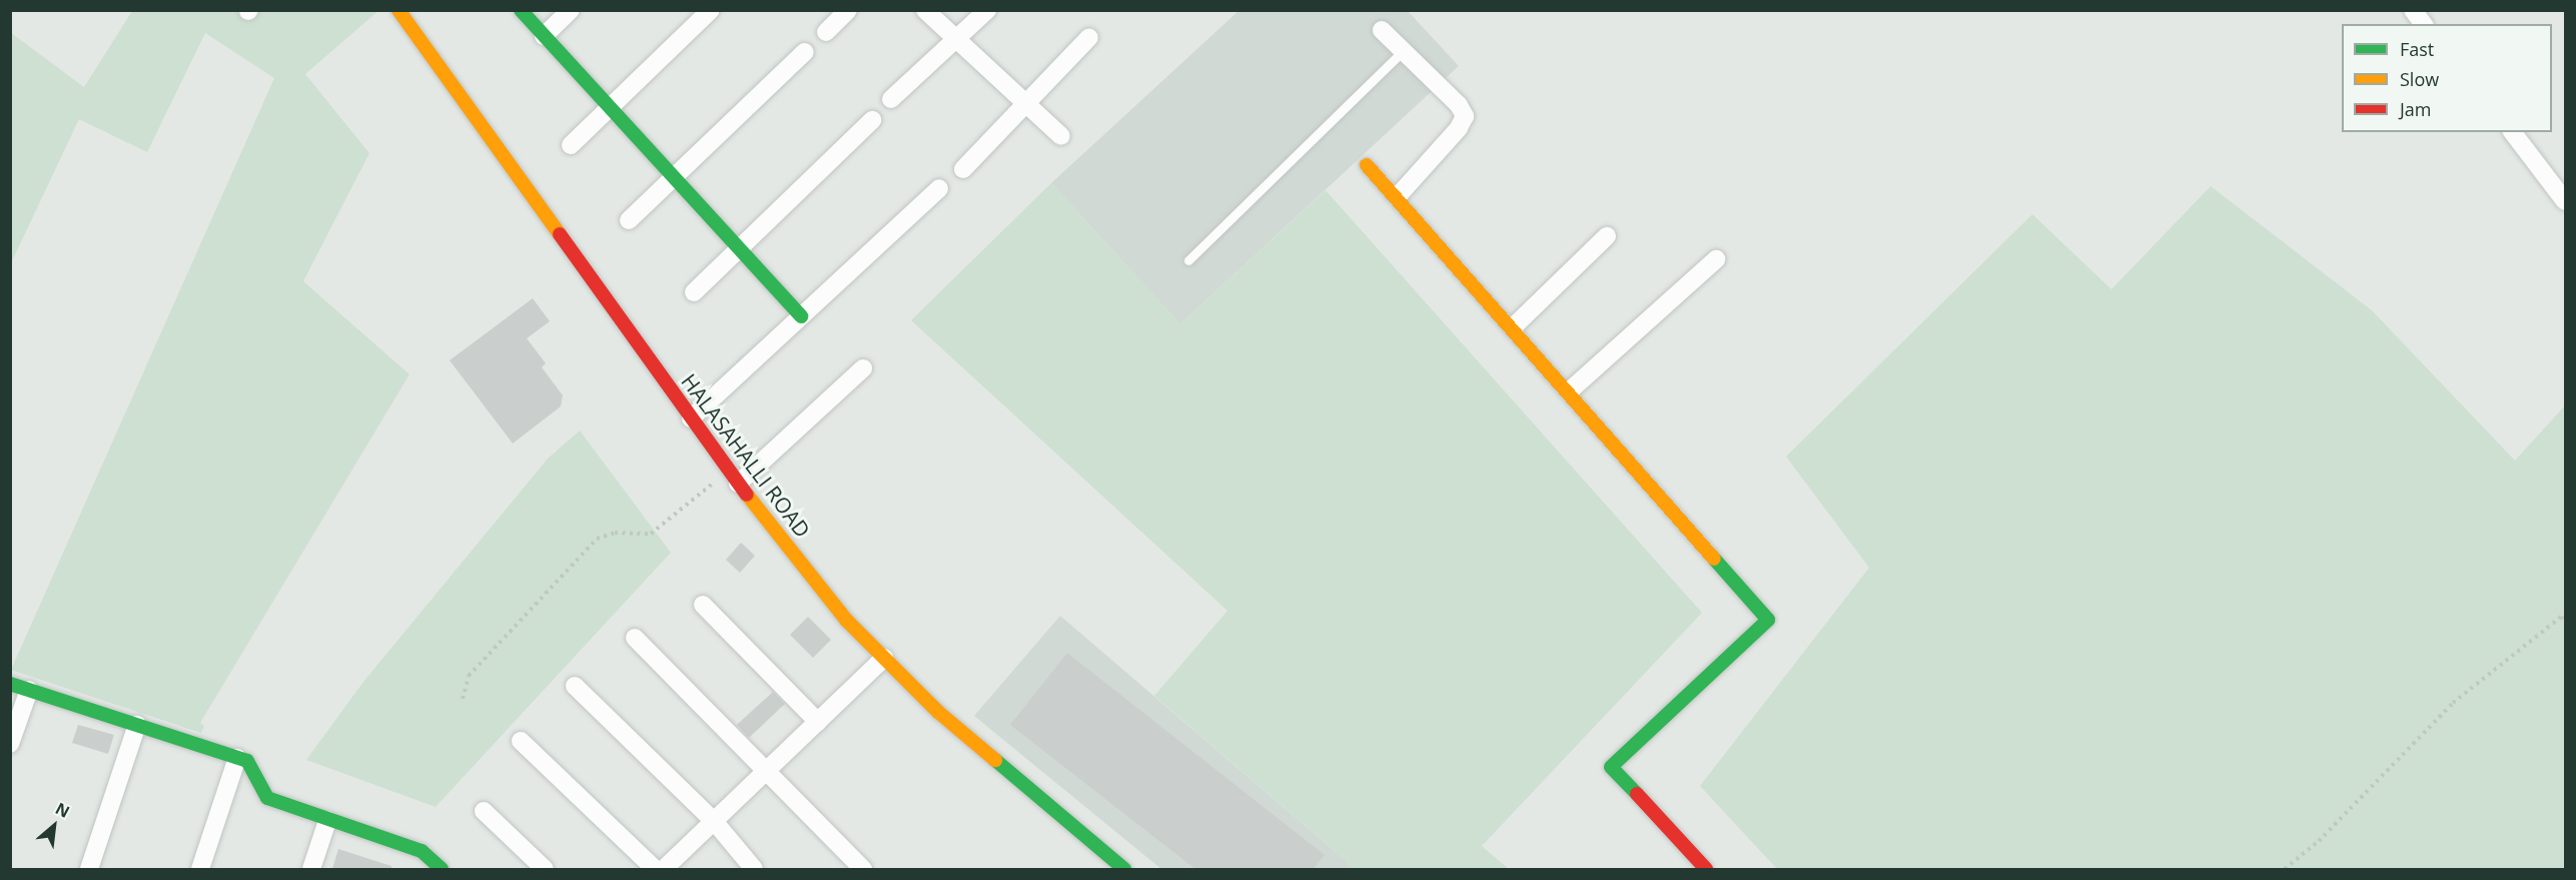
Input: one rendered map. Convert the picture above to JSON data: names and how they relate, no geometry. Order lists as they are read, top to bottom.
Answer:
{
  "streets": {
    "street": ["HALASAHALLI ROAD"]
  },
  "legend": ["Fast", "Slow", "Jam"],
  "north": "top right"
}
